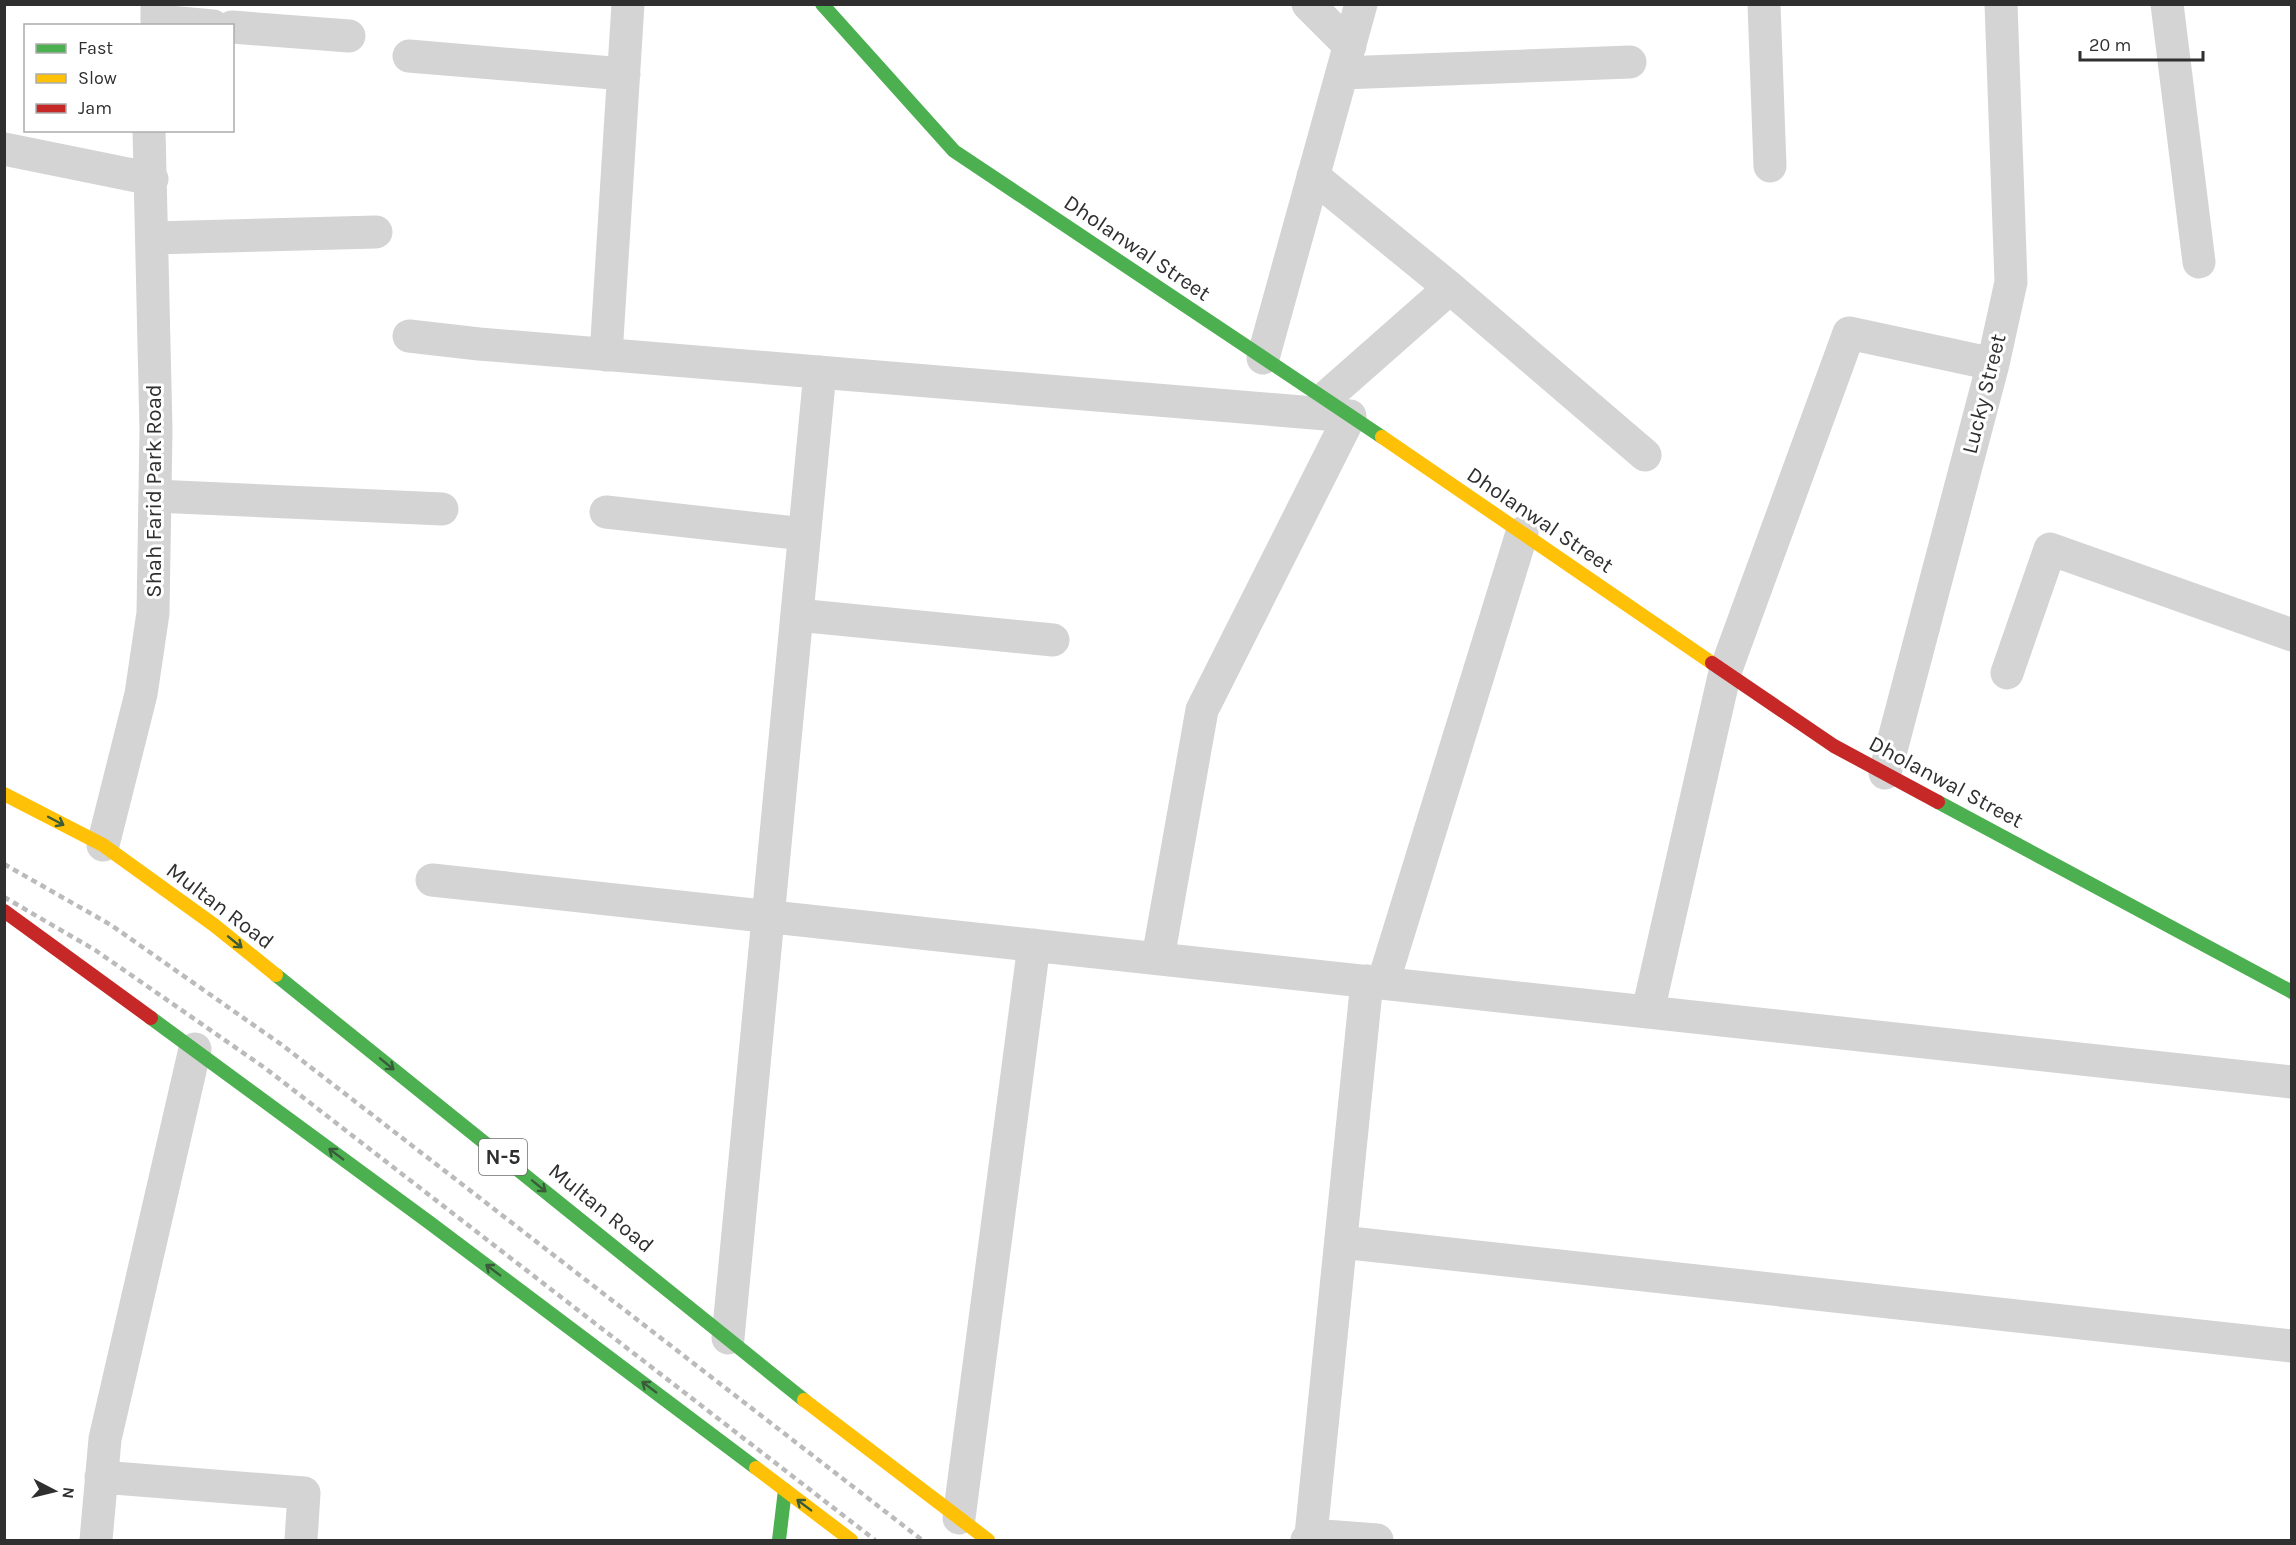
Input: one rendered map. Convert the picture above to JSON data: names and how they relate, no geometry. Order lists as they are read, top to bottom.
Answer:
{
  "streets": {
    "main road": ["Dholanwal Street", "Multan Road", "N-5"],
    "street": ["Lucky Street", "Shah Farid Park Road"]
  },
  "crossings": [
    ["Dholanwal Street", "Lucky Street"],
    ["Shah Farid Park Road", "Multan Road"]
  ],
  "legend": ["Fast", "Slow", "Jam"],
  "scale_bar": "20 m",
  "north": "right"
}
